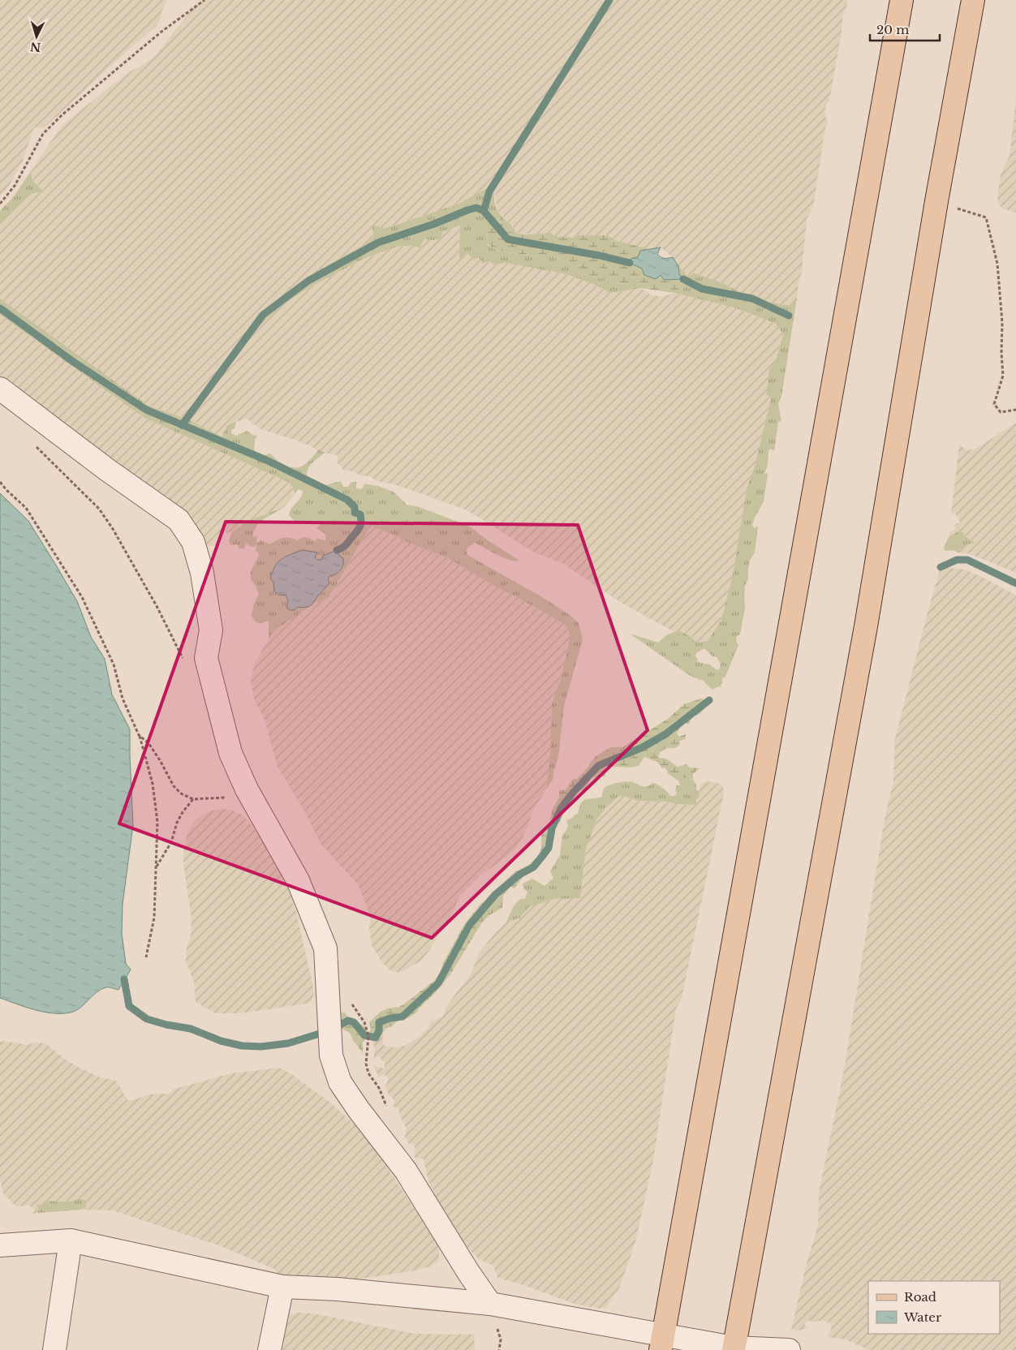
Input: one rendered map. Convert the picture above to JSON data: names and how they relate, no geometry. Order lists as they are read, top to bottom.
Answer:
{
  "legend": ["Road", "Water"],
  "scale_bar": "20 m",
  "north": "bottom"
}
